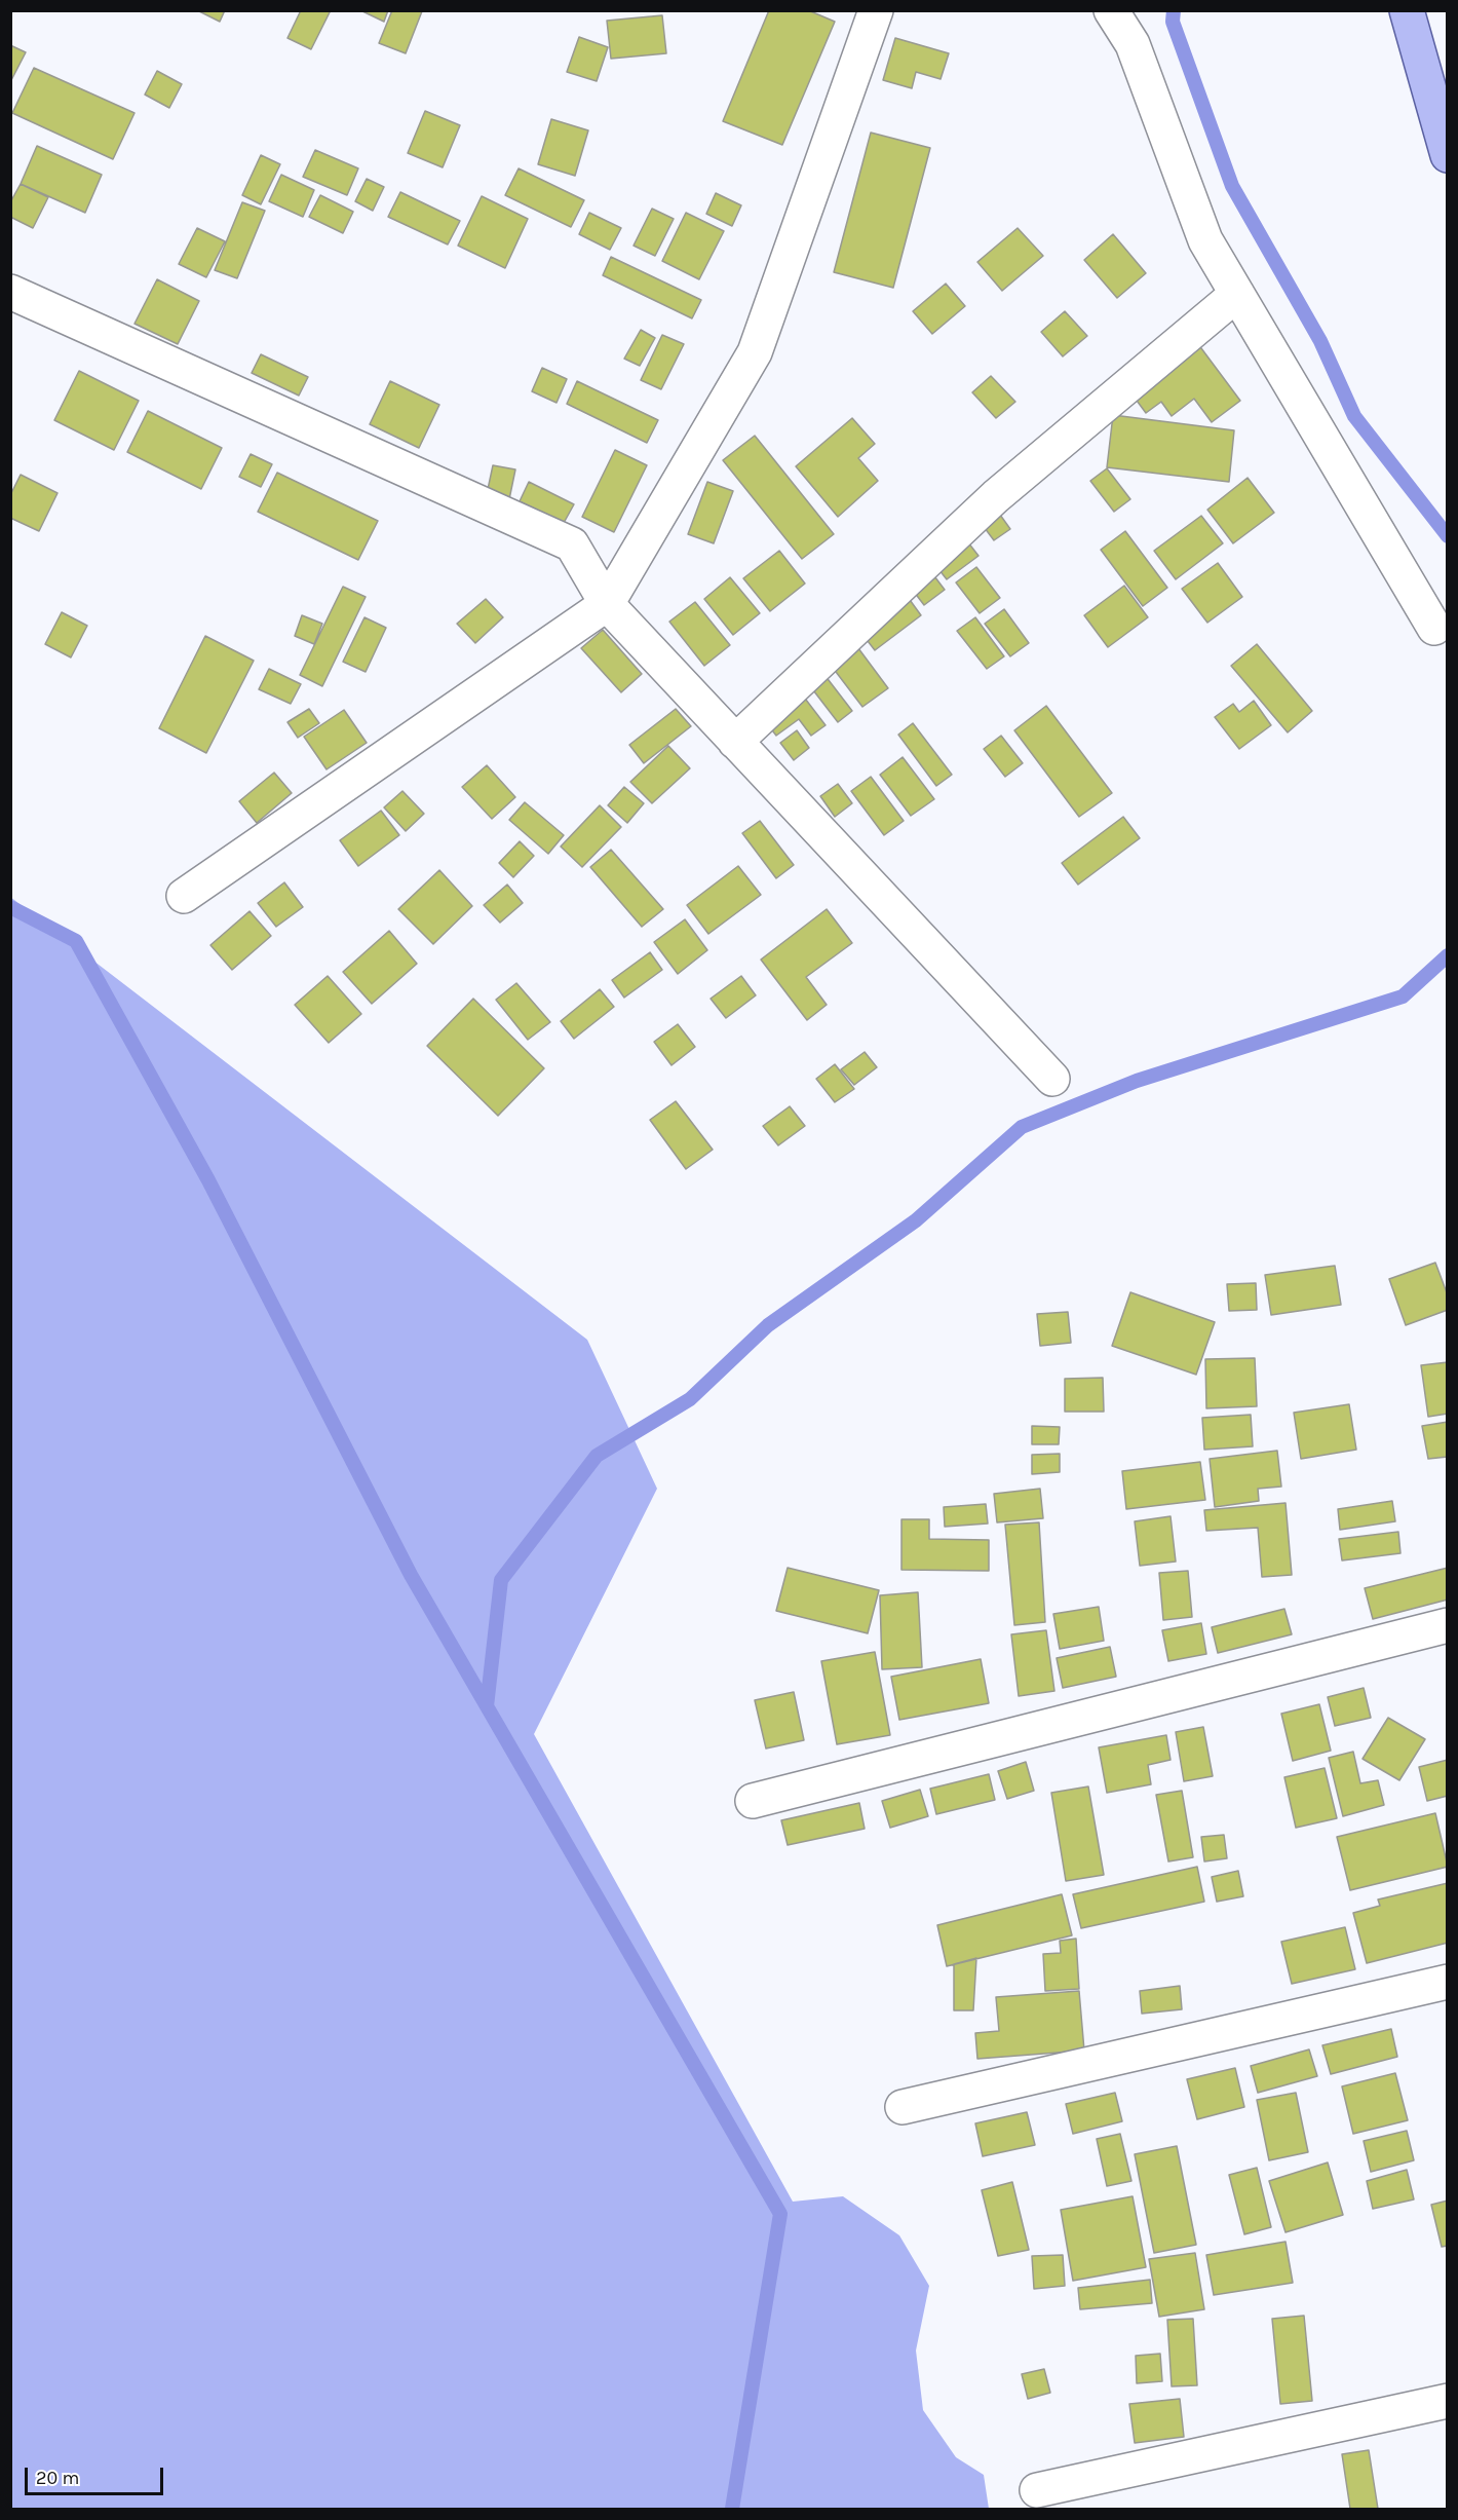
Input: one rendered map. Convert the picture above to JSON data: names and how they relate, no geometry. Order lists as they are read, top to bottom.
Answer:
{
  "scale_bar": "20 m"
}
